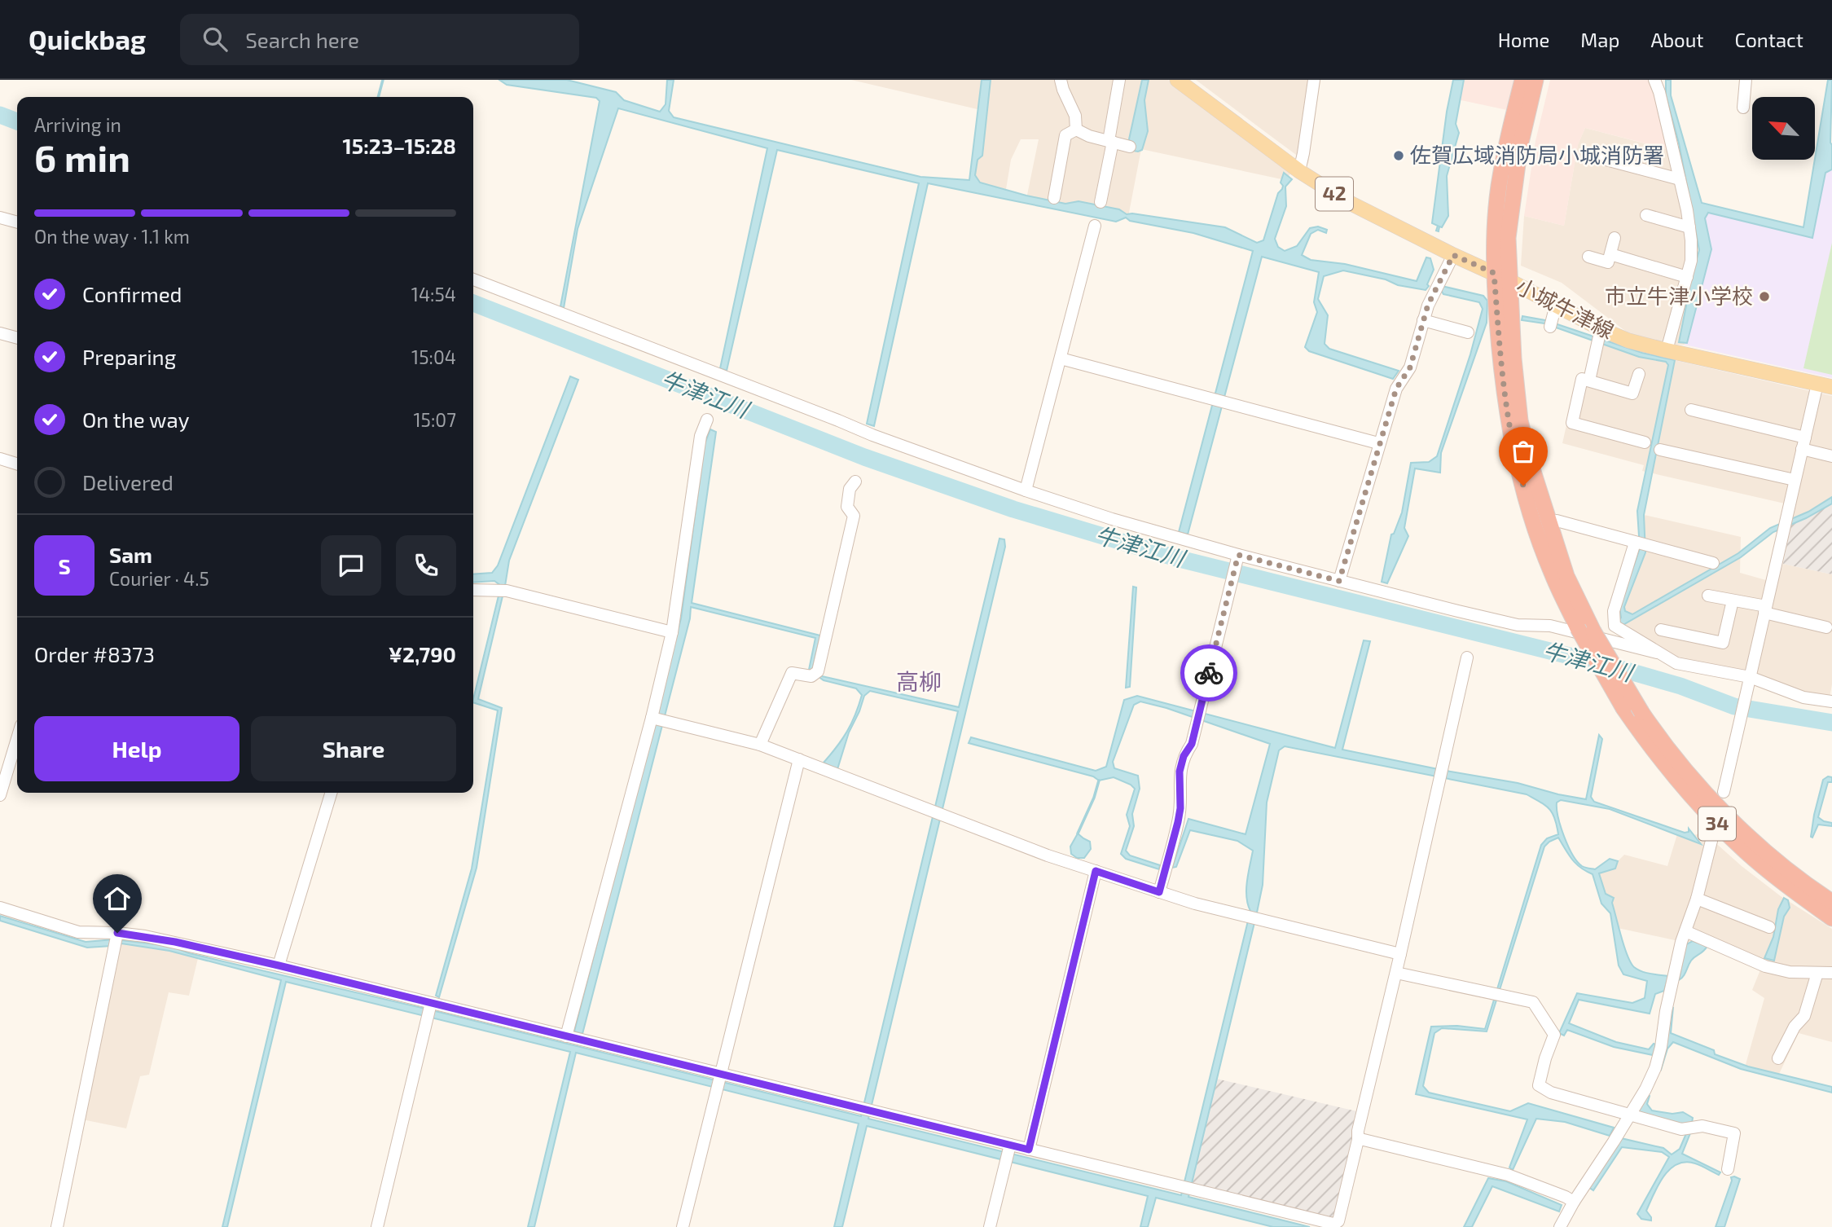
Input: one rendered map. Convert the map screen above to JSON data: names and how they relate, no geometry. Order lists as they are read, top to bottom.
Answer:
{
  "streets": {
    "highway": ["34"],
    "main road": ["42", "小城牛津線"]
  },
  "crossings": [
    ["小城牛津線", "34"]
  ],
  "districts": ["高柳"],
  "water": ["牛津江川"],
  "places": ["佐賀広域消防局小城消防署", "市立牛津小学校"],
  "north": "top left",
  "page": {
    "header": "Quickbag",
    "search": "Search here",
    "nav": [
      "Home",
      "Map",
      "About",
      "Contact"
    ],
    "heading": ["6 min", "Arriving in", "15:23–15:28"],
    "panel": [
      "Sam",
      "Courier · 4.5",
      "Order #8373",
      "¥2,790"
    ],
    "bar": "On the way · 1.1 km",
    "list": [
      ["Confirmed", "14:54"],
      ["Preparing", "15:04"],
      ["On the way", "15:07"],
      "Delivered"
    ],
    "round": "S",
    "buttons": ["Help", "Share"]
  }
}
